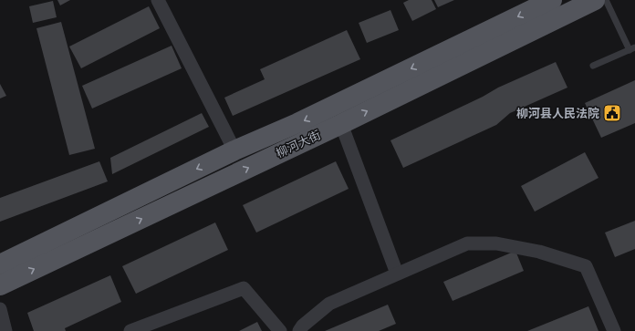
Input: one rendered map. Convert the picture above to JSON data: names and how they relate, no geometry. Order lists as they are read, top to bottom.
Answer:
{
  "streets": {
    "main road": ["柳河大街"]
  },
  "places": {
    "public building": ["柳河县人民法院"]
  }
}
